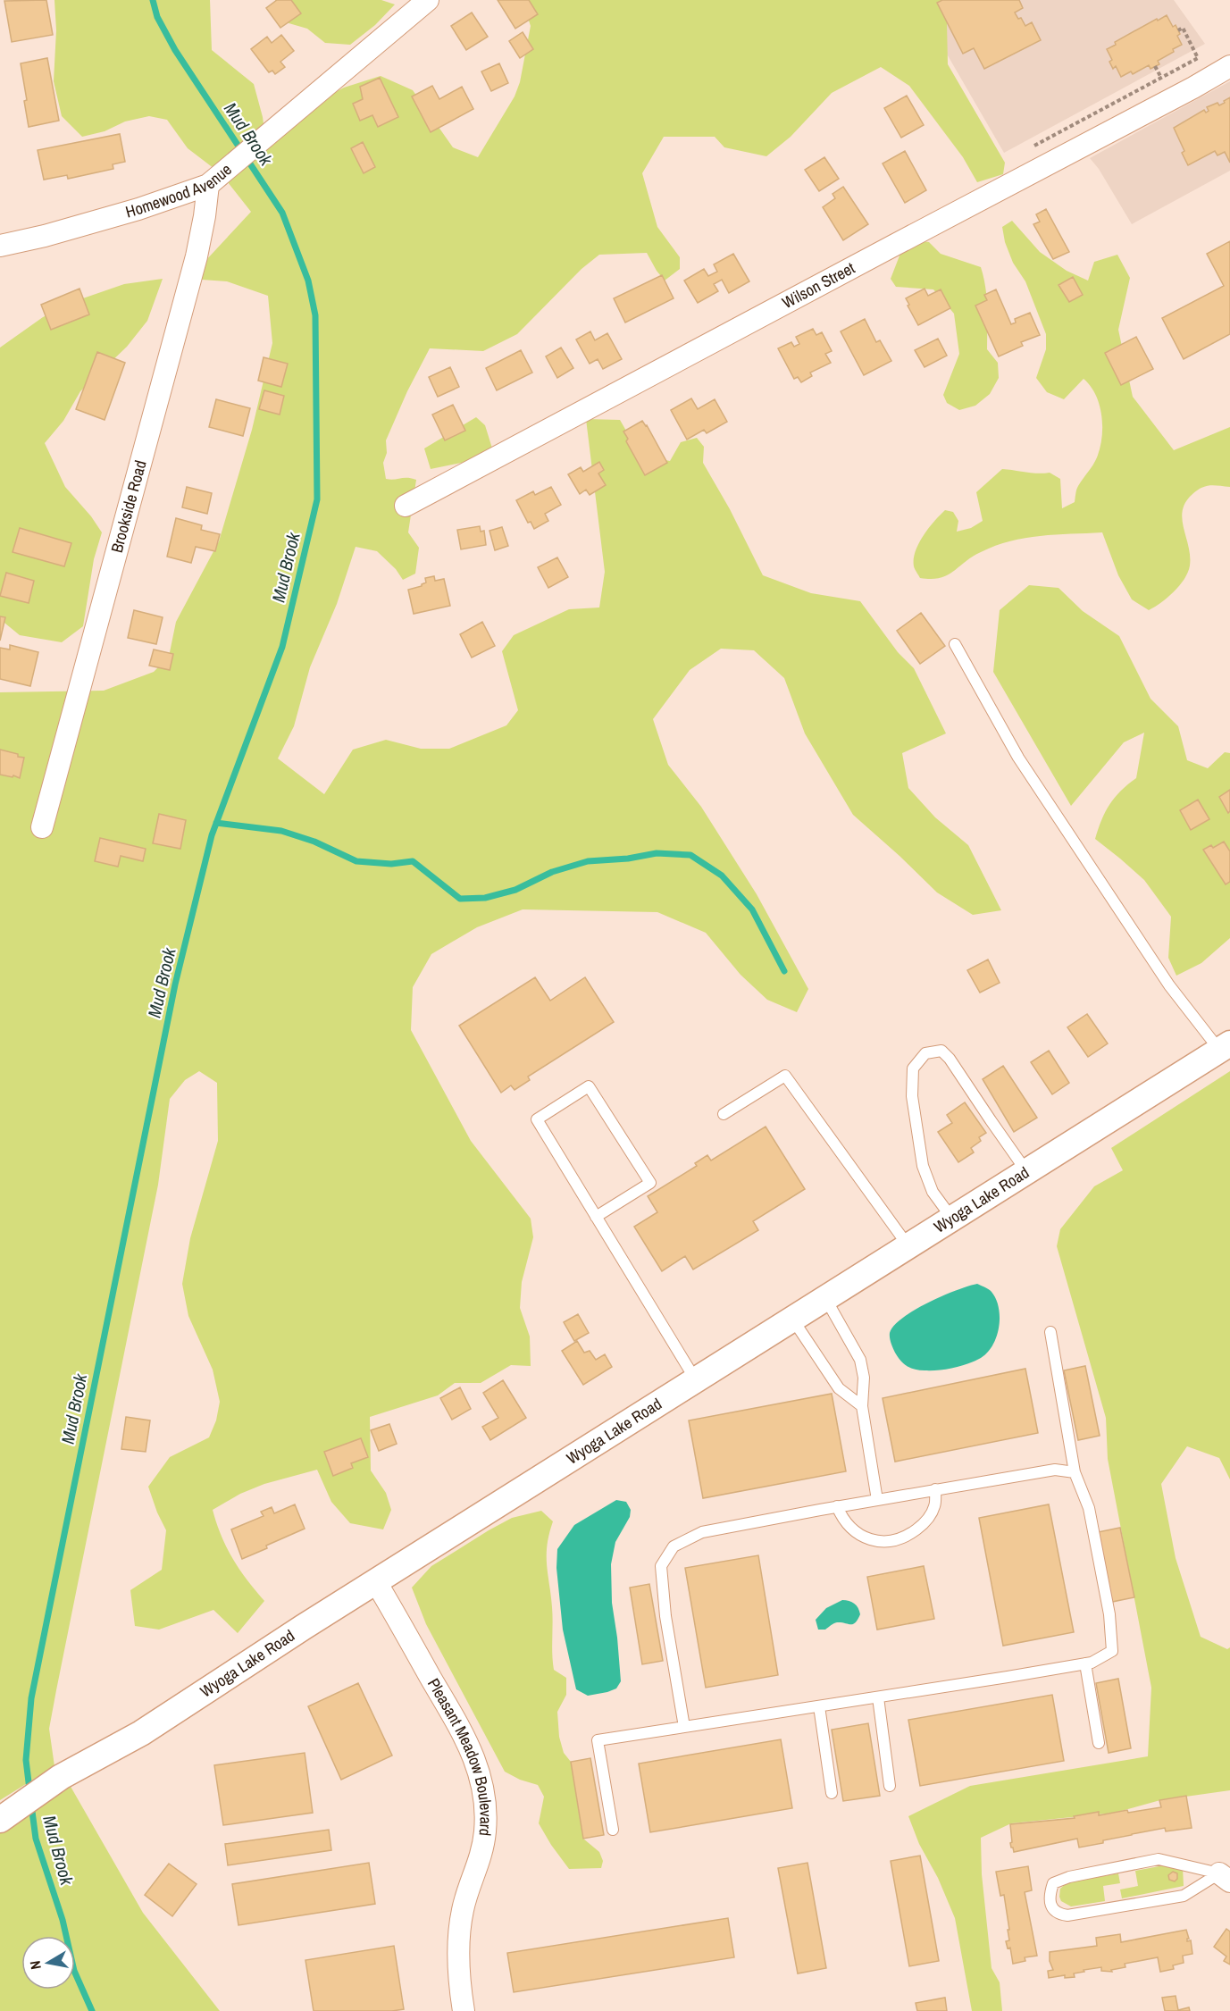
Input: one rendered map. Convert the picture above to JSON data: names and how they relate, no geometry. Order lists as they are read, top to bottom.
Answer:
{
  "streets": {
    "street": [
      "Homewood Avenue",
      "Wilson Street",
      "Brookside Road",
      "Wyoga Lake Road",
      "Pleasant Meadow Boulevard"
    ]
  },
  "crossings": [
    ["Homewood Avenue", "Brookside Road"],
    ["Wyoga Lake Road", "Pleasant Meadow Boulevard"]
  ],
  "water": ["Mud Brook"],
  "north": "left"
}
